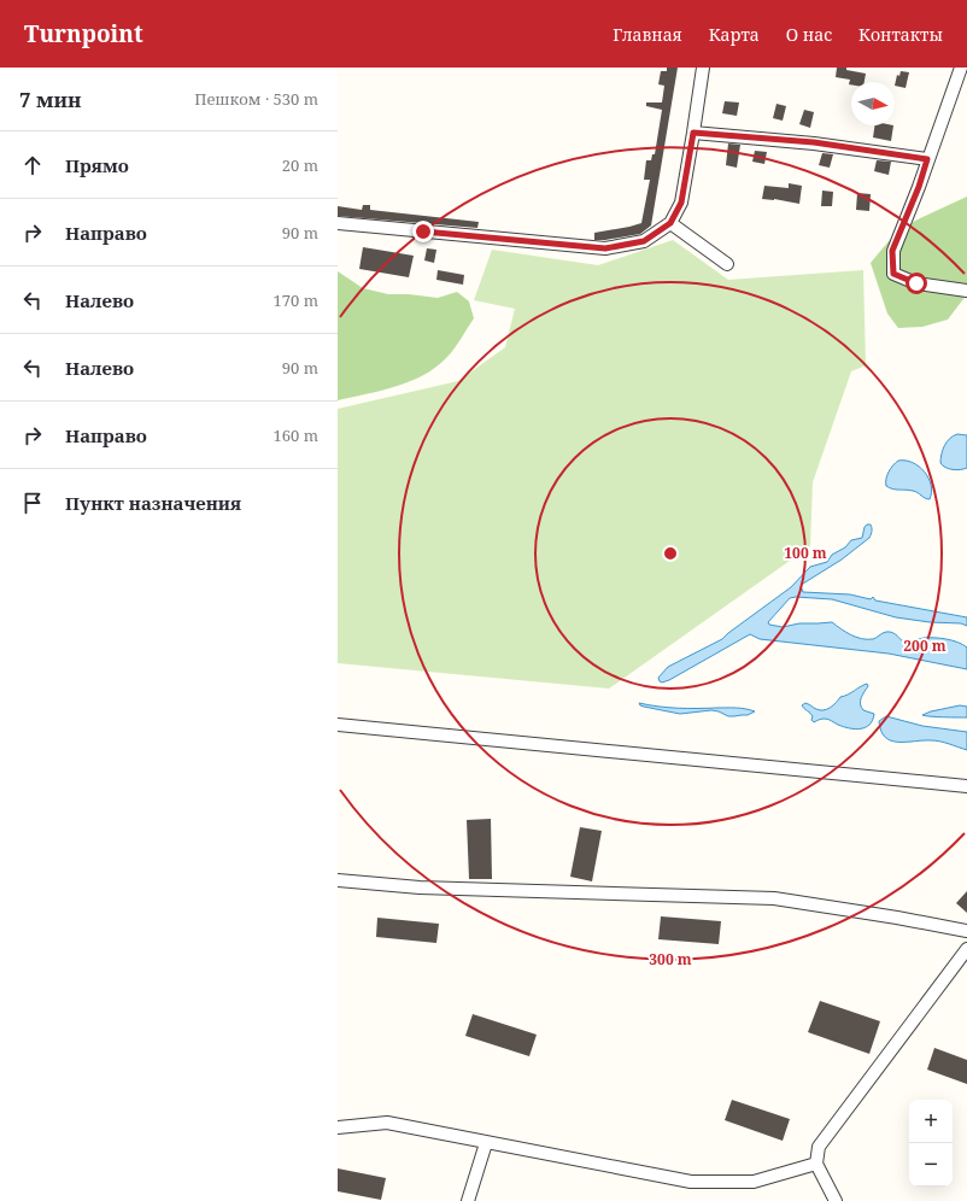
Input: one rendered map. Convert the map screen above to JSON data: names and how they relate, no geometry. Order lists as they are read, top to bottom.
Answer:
{
  "north": "right",
  "page": {
    "header": "Turnpoint",
    "nav": [
      "Главная",
      "Карта",
      "О нас",
      "Контакты"
    ],
    "heading": ["7 мин", "Пешком · 530 m"],
    "list": [
      ["Прямо", "20 m"],
      ["Направо", "90 m"],
      ["Налево", "170 m"],
      ["Налево", "90 m"],
      ["Направо", "160 m"],
      "Пункт назначения"
    ],
    "map_buttons": ["+", "−"]
  },
  "rings": ["100 m", "200 m", "300 m"]
}
